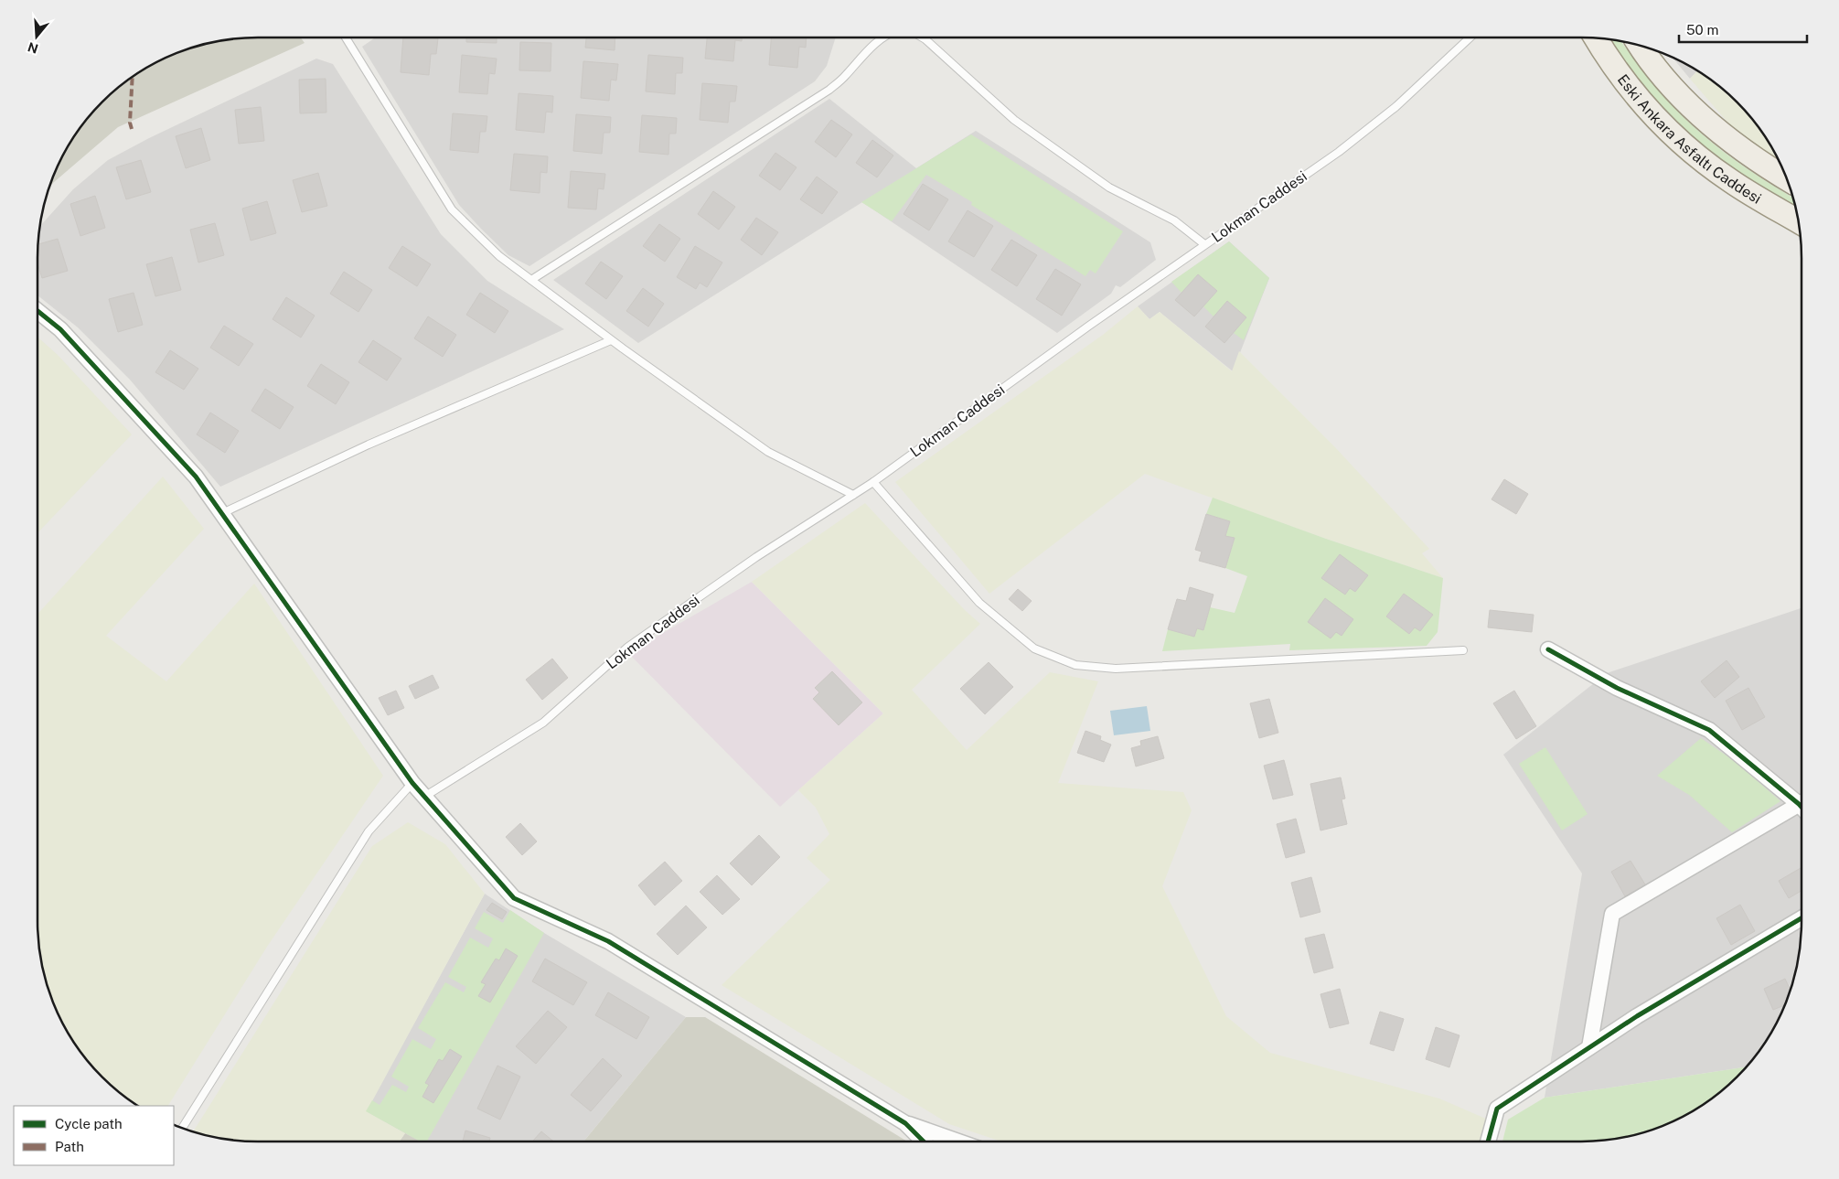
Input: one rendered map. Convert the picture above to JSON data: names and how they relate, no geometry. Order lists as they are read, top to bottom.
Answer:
{
  "streets": {
    "main road": ["Eski Ankara Asfaltı Caddesi"],
    "lane": ["Lokman Caddesi"]
  },
  "legend": ["Cycle path", "Path"],
  "scale_bar": "50 m",
  "north": "bottom"
}
